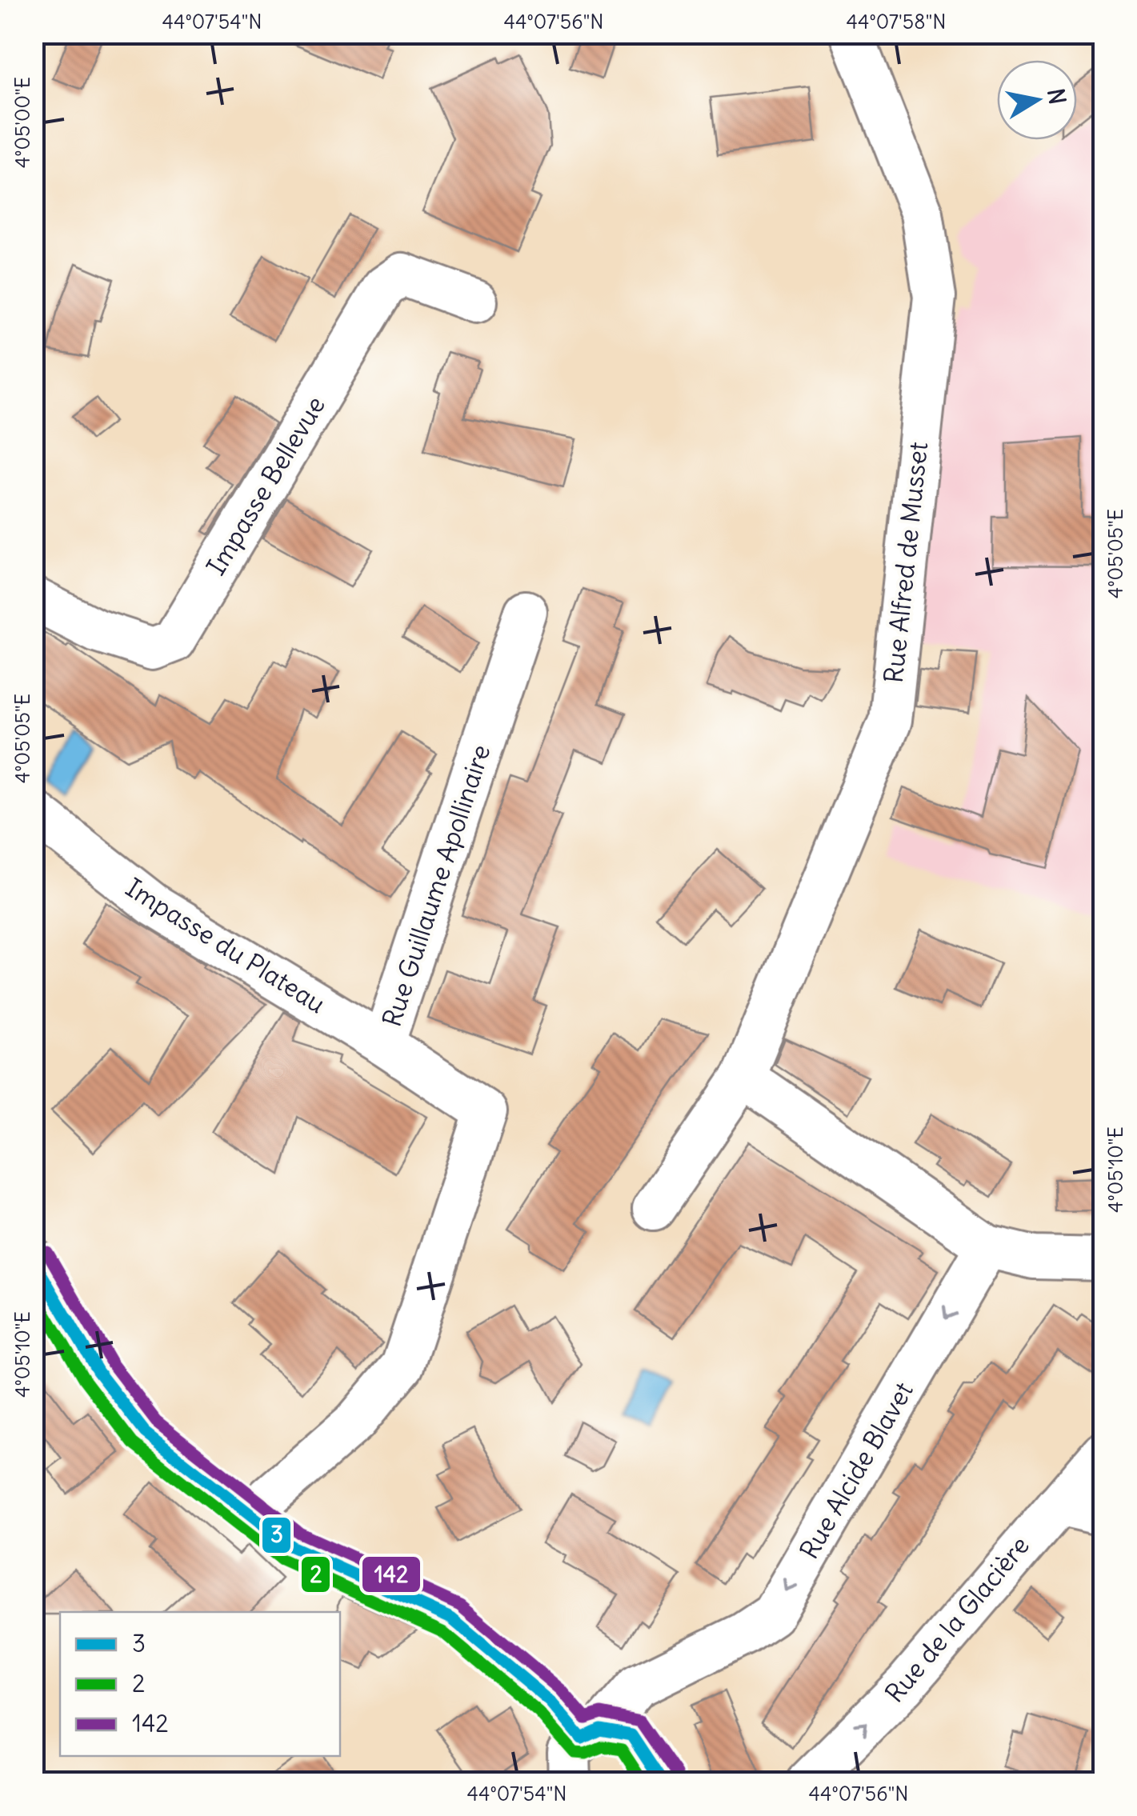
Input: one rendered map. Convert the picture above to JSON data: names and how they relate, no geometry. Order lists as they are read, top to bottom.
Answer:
{
  "streets": {
    "street": [
      "Impasse Bellevue",
      "Rue Alfred de Musset",
      "Rue Guillaume Apollinaire",
      "Impasse du Plateau",
      "Rue Alcide Blavet",
      "Rue de la Glacière"
    ]
  },
  "crossings": [
    ["Rue Guillaume Apollinaire", "Impasse du Plateau"]
  ],
  "one_way": ["Rue Alcide Blavet", "Rue de la Glacière"],
  "lines": ["transit line 142", "transit line 3", "transit line 2"],
  "legend": ["3", "2", "142"],
  "north": "right",
  "coordinates": [
    "44°07'54\"N",
    "44°07'56\"N",
    "44°07'58\"N",
    "4°05'00\"E",
    "4°05'05\"E",
    "4°05'10\"E"
  ]
}
